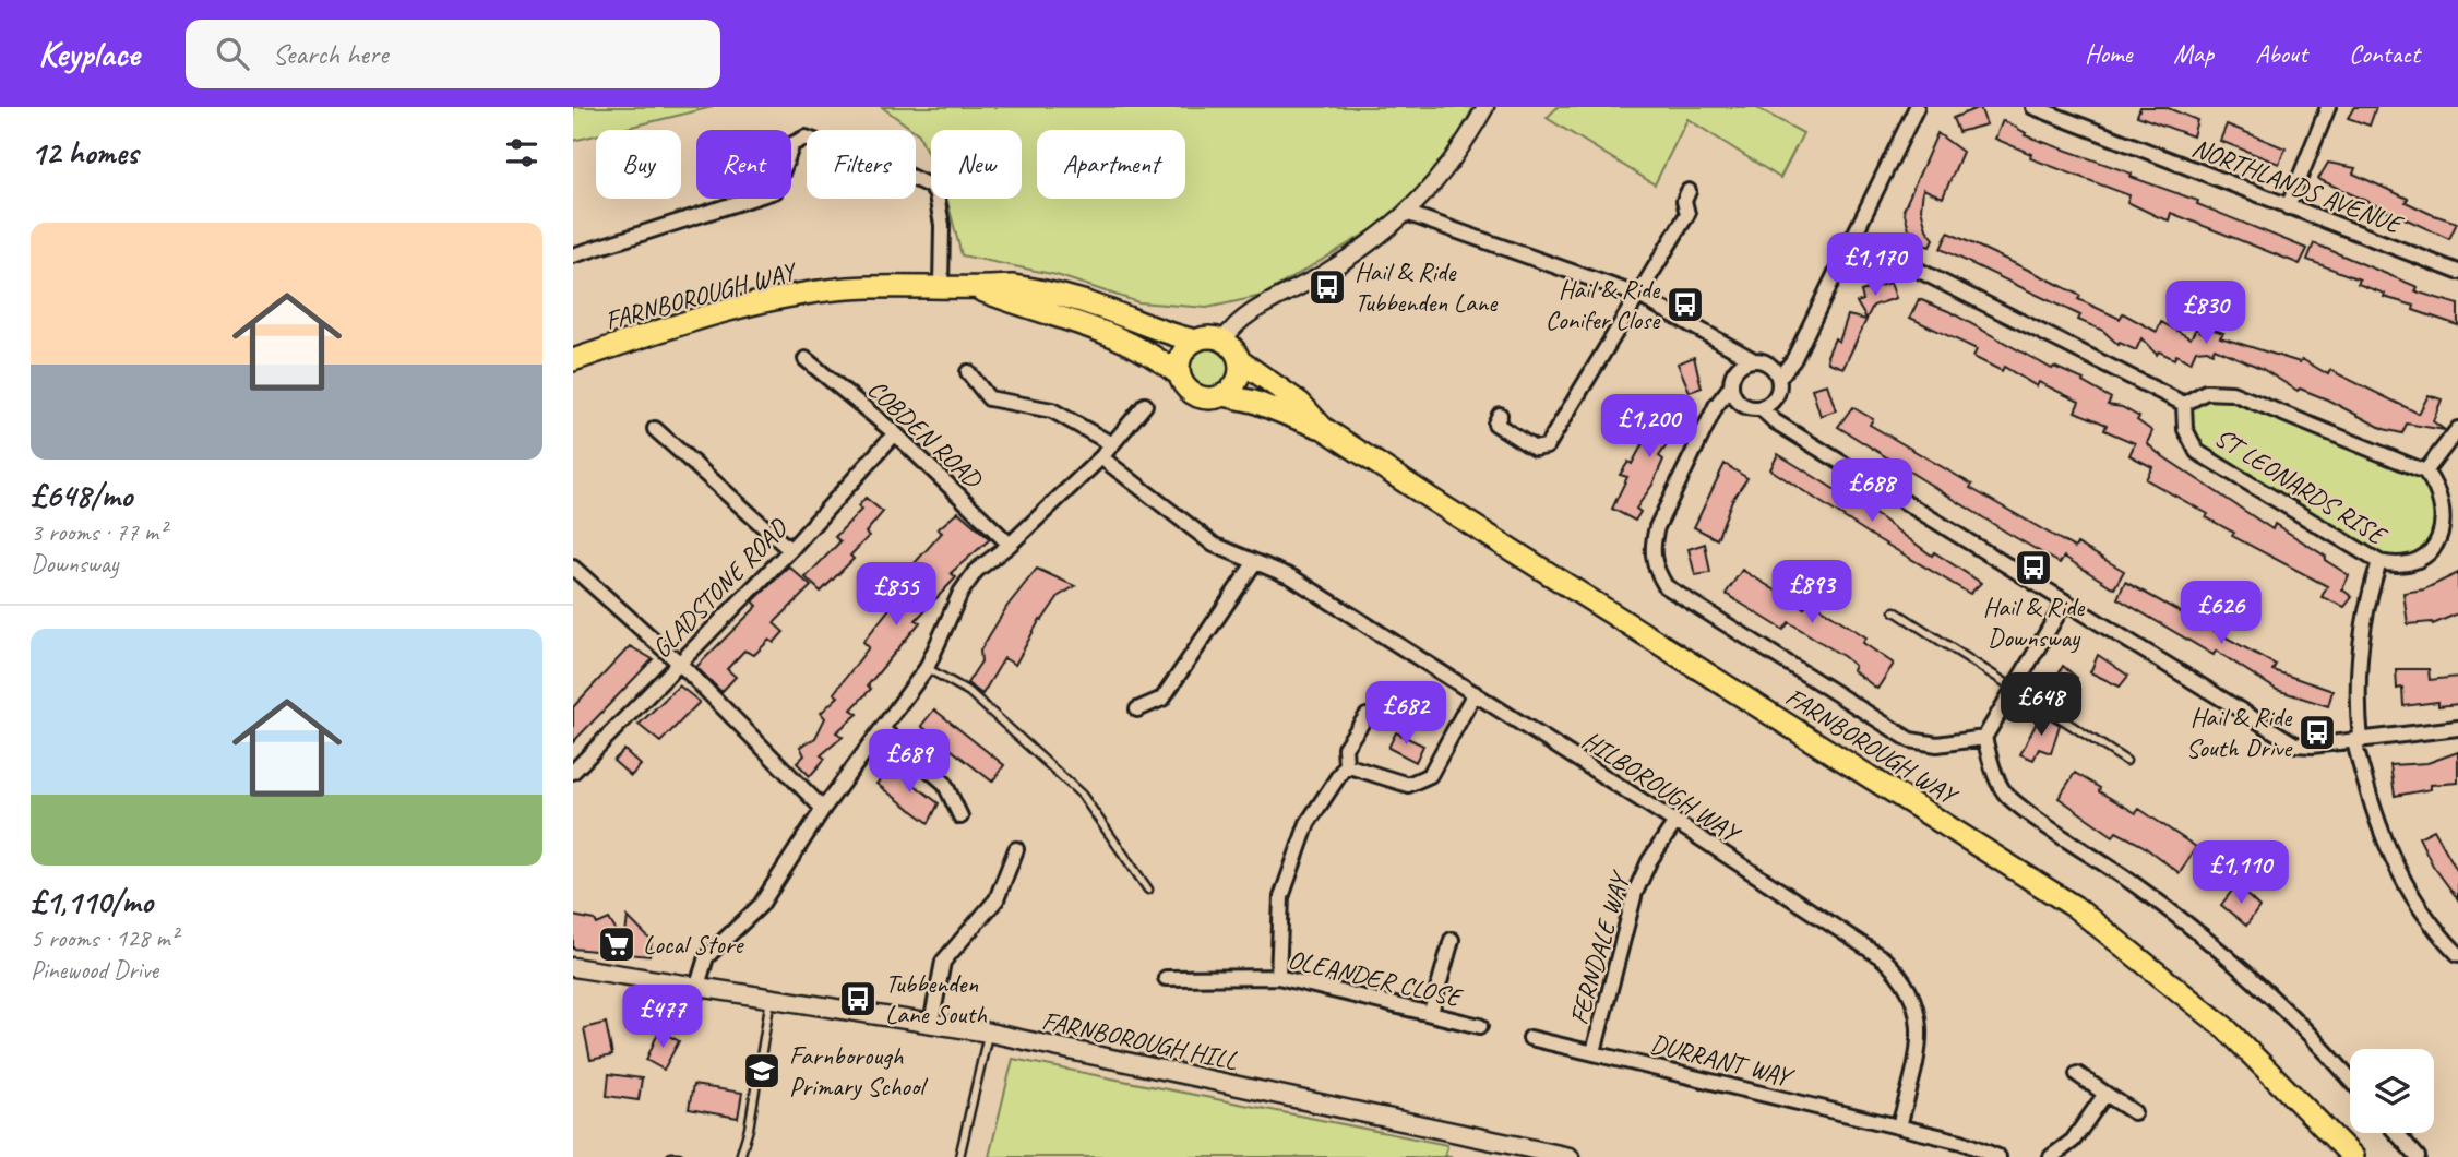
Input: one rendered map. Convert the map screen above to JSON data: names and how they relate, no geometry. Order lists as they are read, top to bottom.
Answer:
{
  "streets": {
    "highway": ["FARNBOROUGH WAY"],
    "main road": ["FARNBOROUGH HILL"],
    "street": [
      "NORTHLANDS AVENUE",
      "COBDEN ROAD",
      "ST LEONARDS RISE",
      "GLADSTONE ROAD",
      "HILBOROUGH WAY",
      "FERNDALE WAY",
      "OLEANDER CLOSE",
      "DURRANT WAY"
    ]
  },
  "crossings": [
    ["COBDEN ROAD", "GLADSTONE ROAD"],
    ["HILBOROUGH WAY", "FERNDALE WAY"],
    ["HILBOROUGH WAY", "DURRANT WAY"],
    ["FERNDALE WAY", "DURRANT WAY"]
  ],
  "places": {
    "bus stop": [
      "Hail & Ride Tubbenden Lane",
      "Hail & Ride Conifer Close",
      "Hail & Ride Downsway",
      "Hail & Ride South Drive",
      "Tubbenden Lane South"
    ],
    "supermarket": ["Local Store"],
    "school or university": ["Farnborough Primary School"]
  },
  "page": {
    "header": "Keyplace",
    "search": "Search here",
    "nav": [
      "Home",
      "Map",
      "About",
      "Contact"
    ],
    "heading": "12 homes",
    "chip": [
      "Buy",
      "Rent",
      "Filters",
      "New",
      "Apartment"
    ],
    "list": [
      {
        "name": "£648/mo",
        "note": "3 rooms · 77 m² · Downsway"
      },
      {
        "name": "£1,110/mo",
        "note": "5 rooms · 128 m² · Pinewood Drive"
      }
    ],
    "price": [
      "£1,170",
      "£830",
      "£1,200",
      "£688",
      "£893",
      "£855",
      "£626",
      "£648",
      "£682",
      "£689",
      "£1,110",
      "£477"
    ]
  }
}
